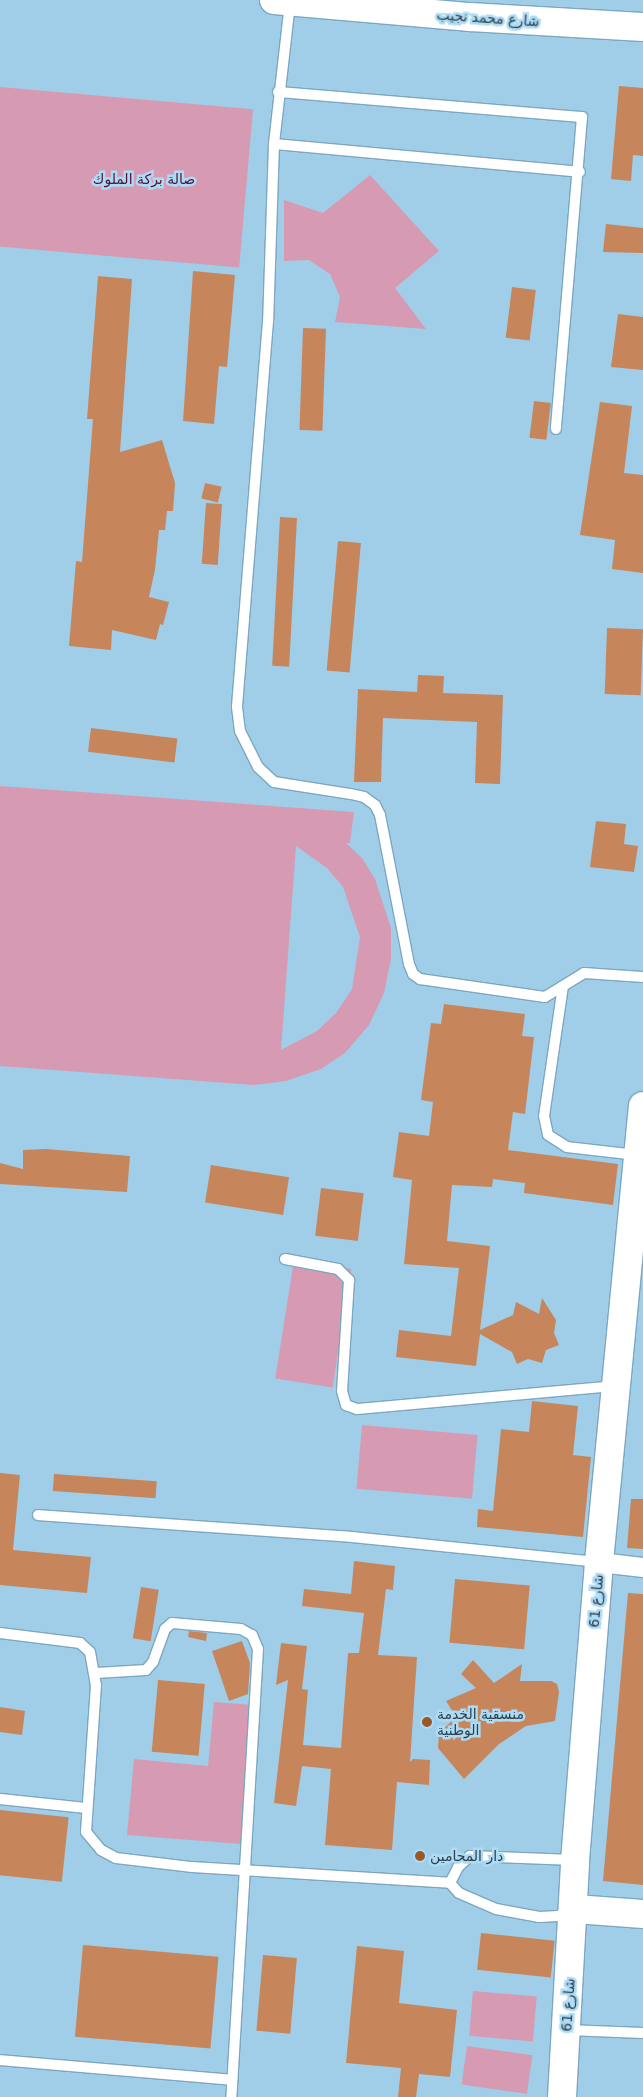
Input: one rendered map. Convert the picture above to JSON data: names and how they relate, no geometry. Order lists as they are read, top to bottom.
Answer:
{
  "streets": {
    "street": ["شارع محمد نجيب", "شارع 61"]
  },
  "parks": ["صالة بركة الملوك"],
  "places": ["منسقية الخدمة الوطنية", "دار المحامين"]
}
